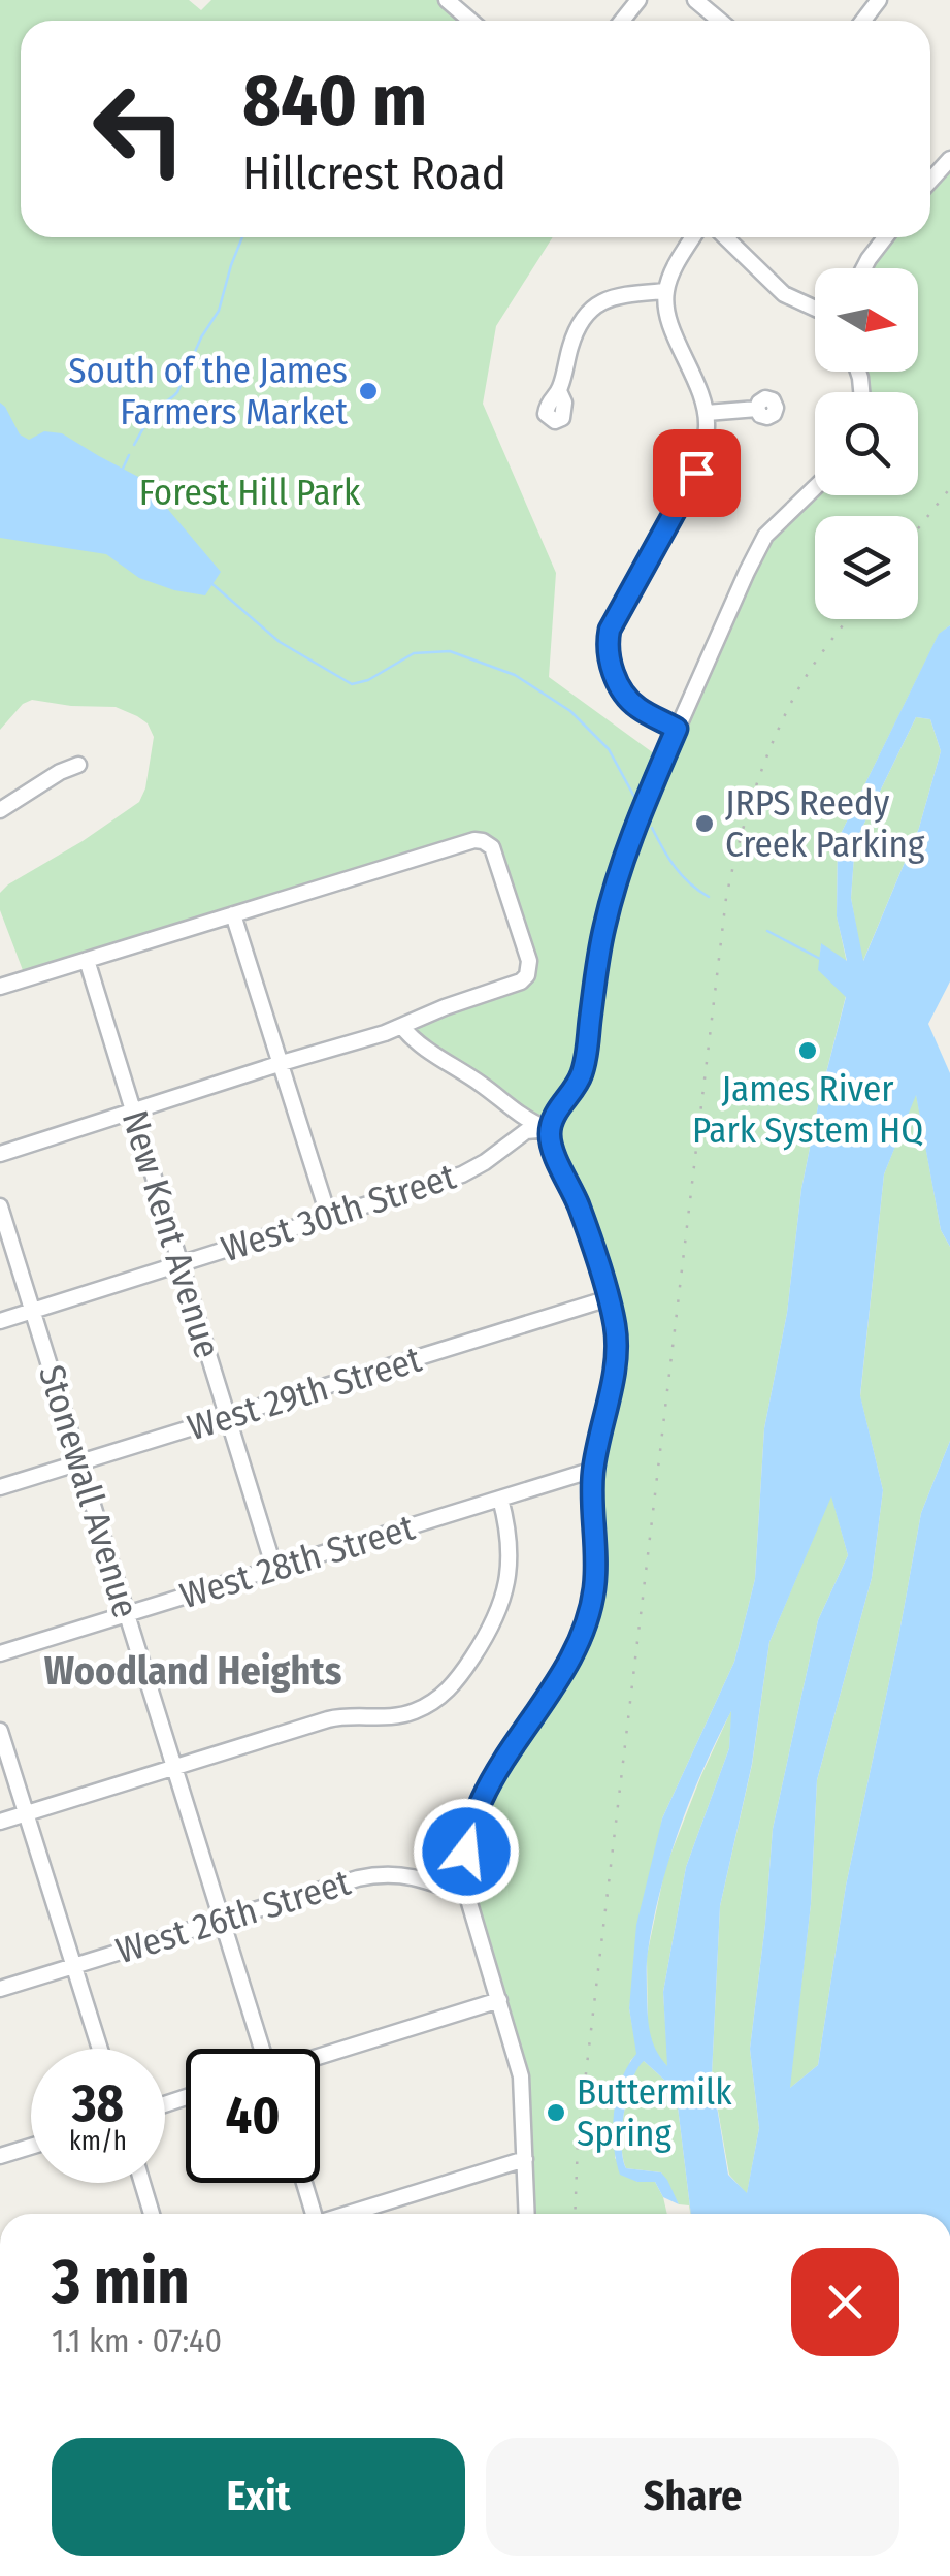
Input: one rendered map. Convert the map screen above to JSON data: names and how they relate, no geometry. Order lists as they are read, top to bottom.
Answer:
{
  "streets": {
    "street": [
      "West 30th Street",
      "New Kent Avenue",
      "West 29th Street",
      "Stonewall Avenue",
      "West 28th Street",
      "West 26th Street"
    ]
  },
  "crossings": [
    ["West 30th Street", "New Kent Avenue"],
    ["West 30th Street", "Stonewall Avenue"],
    ["New Kent Avenue", "West 29th Street"],
    ["New Kent Avenue", "West 28th Street"],
    ["West 29th Street", "Stonewall Avenue"],
    ["Stonewall Avenue", "West 28th Street"],
    ["Stonewall Avenue", "West 26th Street"]
  ],
  "districts": ["Woodland Heights"],
  "parks": ["Forest Hill Park"],
  "places": [
    "South of the James Farmers Market",
    "JRPS Reedy Creek Parking",
    "James River Park System HQ",
    "Buttermilk Spring"
  ],
  "north": "right",
  "page": {
    "turn": ["840 m", "Hillcrest Road"],
    "speed": "38 km/h",
    "limit": "40",
    "heading": ["3 min", "1.1 km · 07:40"],
    "buttons": ["Exit", "Share"]
  }
}
